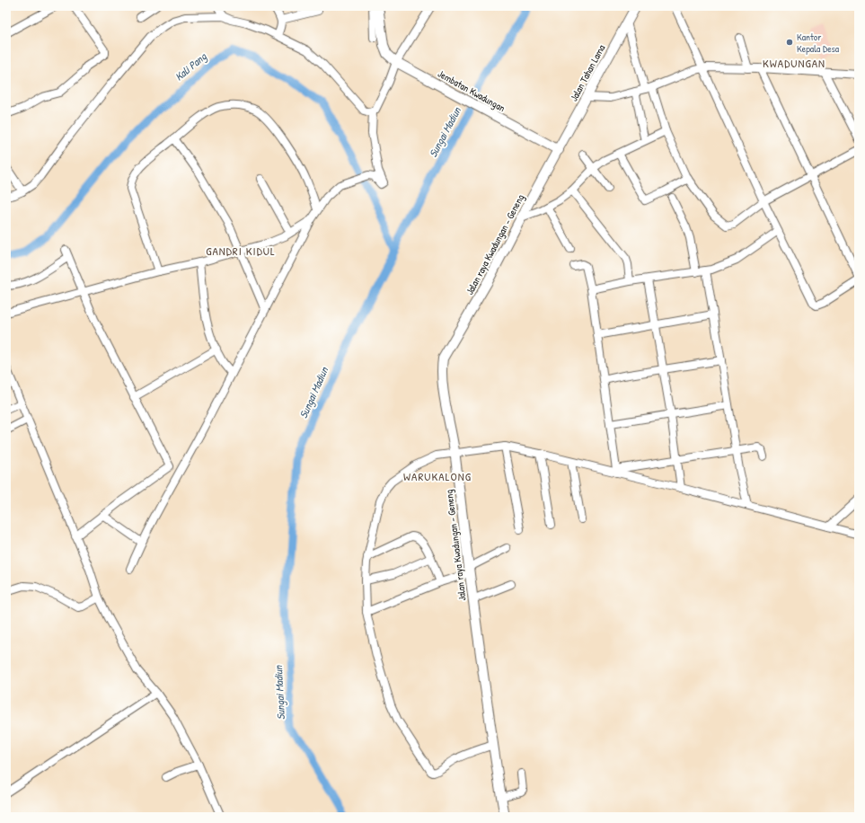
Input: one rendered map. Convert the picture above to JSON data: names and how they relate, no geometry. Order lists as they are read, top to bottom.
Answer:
{
  "streets": {
    "main road": ["Jalan Tahan Lama", "Jembatan Kwadungan", "Jalan raya Kwadungan - Geneng"]
  },
  "crossings": [
    ["Jalan Tahan Lama", "Jembatan Kwadungan"],
    ["Jalan Tahan Lama", "Jalan raya Kwadungan - Geneng"],
    ["Jembatan Kwadungan", "Jalan raya Kwadungan - Geneng"]
  ],
  "districts": ["KWADUNGAN", "GANDRI KIDUL", "WARUKALONG"],
  "water": ["Kali Pang", "Sungai Madiun"],
  "places": ["Kantor Kepala Desa"]
}
